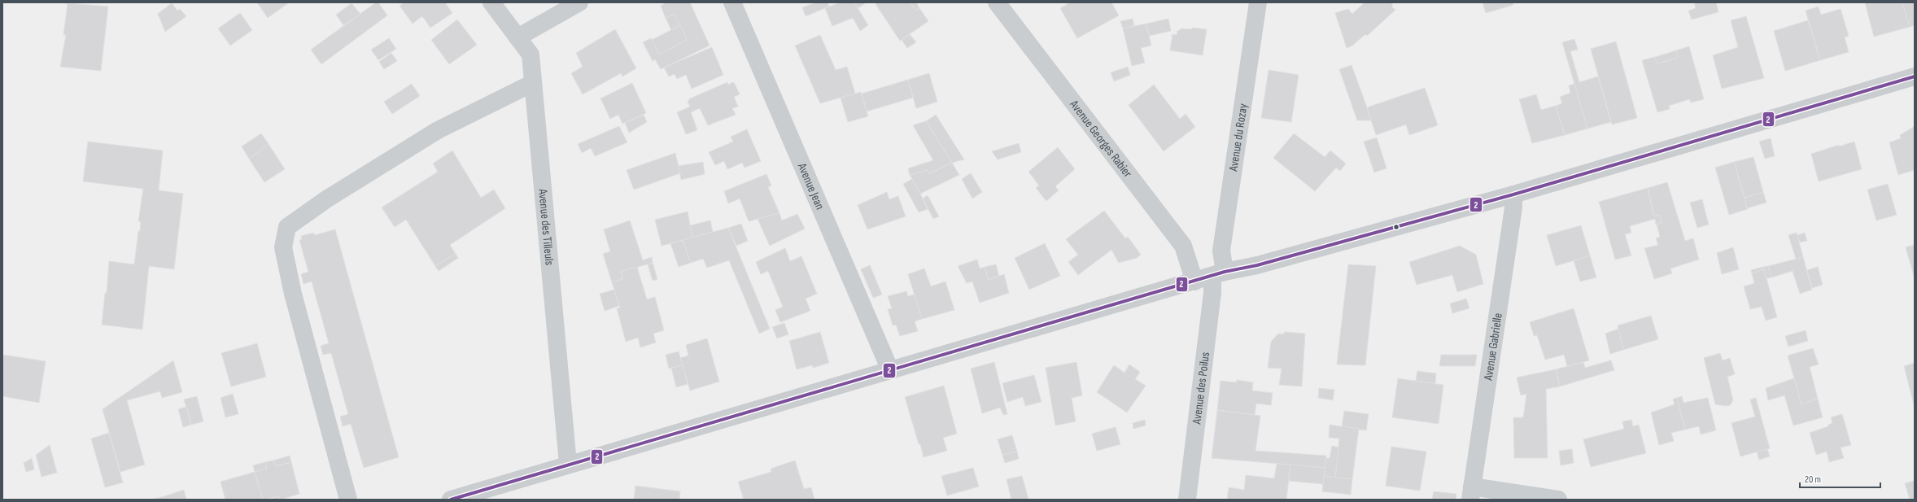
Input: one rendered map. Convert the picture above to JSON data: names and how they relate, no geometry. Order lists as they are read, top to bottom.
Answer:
{
  "streets": {
    "street": [
      "Avenue du Rozay",
      "Avenue Georges Rabier",
      "Avenue Jean",
      "Avenue des Tilleuls",
      "Avenue Gabrielle",
      "Avenue des Poilus"
    ]
  },
  "crossings": [
    ["Avenue du Rozay", "Avenue des Poilus"]
  ],
  "lines": ["transit line 2"],
  "scale_bar": "20 m"
}
